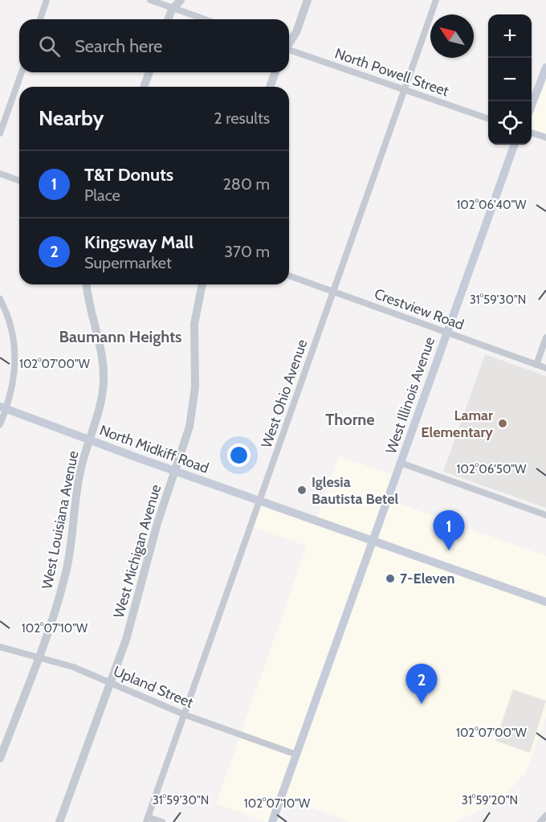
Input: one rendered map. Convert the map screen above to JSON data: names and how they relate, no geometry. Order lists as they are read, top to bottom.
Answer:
{
  "streets": {
    "main road": ["West Illinois Avenue", "North Midkiff Road"],
    "street": [
      "North Powell Street",
      "Crestview Road",
      "West Ohio Avenue",
      "West Louisiana Avenue",
      "West Michigan Avenue",
      "Upland Street"
    ]
  },
  "crossings": [
    ["North Powell Street", "West Ohio Avenue"],
    ["Crestview Road", "West Ohio Avenue"],
    ["Crestview Road", "West Illinois Avenue"],
    ["West Ohio Avenue", "North Midkiff Road"],
    ["West Ohio Avenue", "Upland Street"],
    ["West Illinois Avenue", "North Midkiff Road"],
    ["West Illinois Avenue", "Upland Street"],
    ["North Midkiff Road", "West Louisiana Avenue"],
    ["North Midkiff Road", "West Michigan Avenue"],
    ["West Louisiana Avenue", "Upland Street"],
    ["West Michigan Avenue", "Upland Street"]
  ],
  "districts": ["Baumann Heights", "Thorne"],
  "places": ["Lamar Elementary", "Iglesia Bautista Betel", "7-Eleven"],
  "north": "top left",
  "page": {
    "map_buttons": ["+", "−"],
    "search": "Search here",
    "heading": ["Nearby", "2 results"],
    "list": [
      {
        "mark": "1",
        "name": "T&T Donuts",
        "note": "Place",
        "value": "280 m"
      },
      {
        "mark": "2",
        "name": "Kingsway Mall",
        "note": "Supermarket",
        "value": "370 m"
      }
    ],
    "pins": ["1", "2"]
  },
  "coordinates": [
    "102°06'40\"W",
    "31°59'30\"N",
    "102°07'00\"W",
    "102°06'50\"W",
    "102°07'10\"W",
    "31°59'20\"N"
  ]
}
